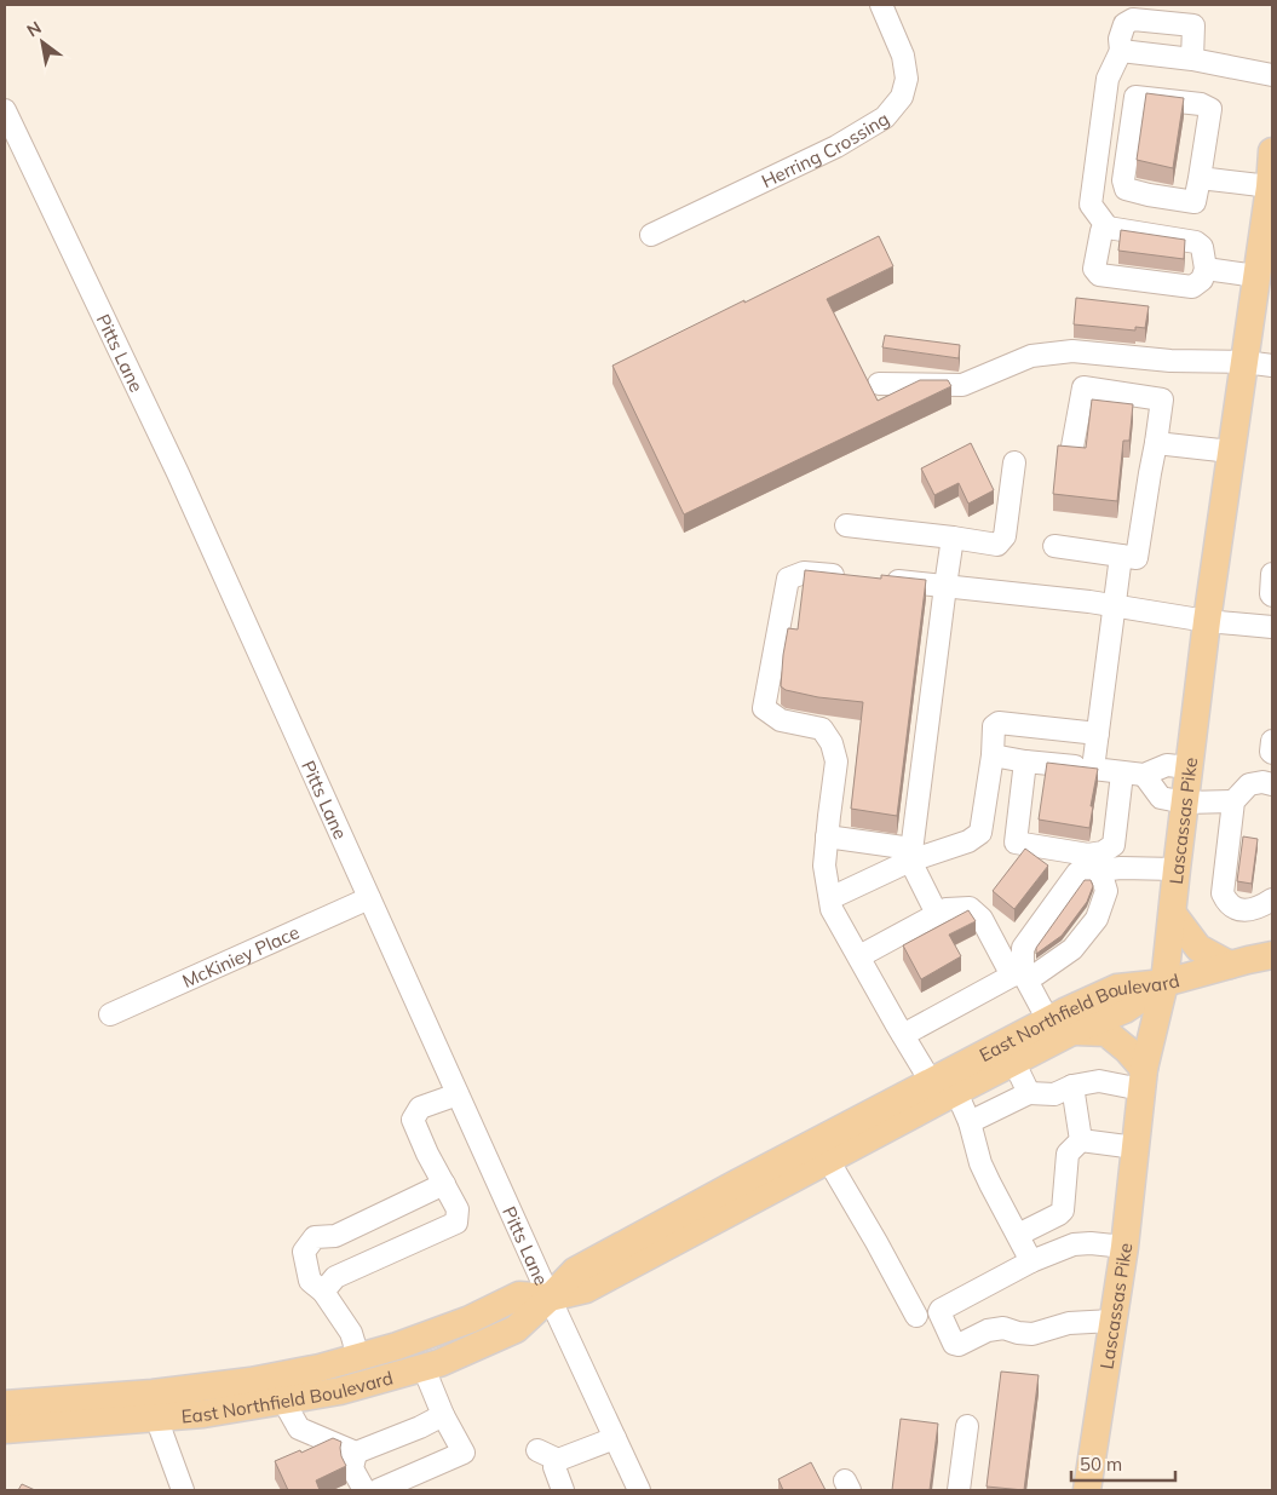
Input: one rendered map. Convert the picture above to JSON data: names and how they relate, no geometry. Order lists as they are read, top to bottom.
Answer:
{
  "streets": {
    "main road": ["Lascassas Pike", "East Northfield Boulevard"],
    "street": ["Herring Crossing", "Pitts Lane", "McKiniey Place"]
  },
  "crossings": [
    ["Pitts Lane", "McKiniey Place"],
    ["Pitts Lane", "East Northfield Boulevard"],
    ["Lascassas Pike", "East Northfield Boulevard"]
  ],
  "scale_bar": "50 m",
  "north": "top left"
}
